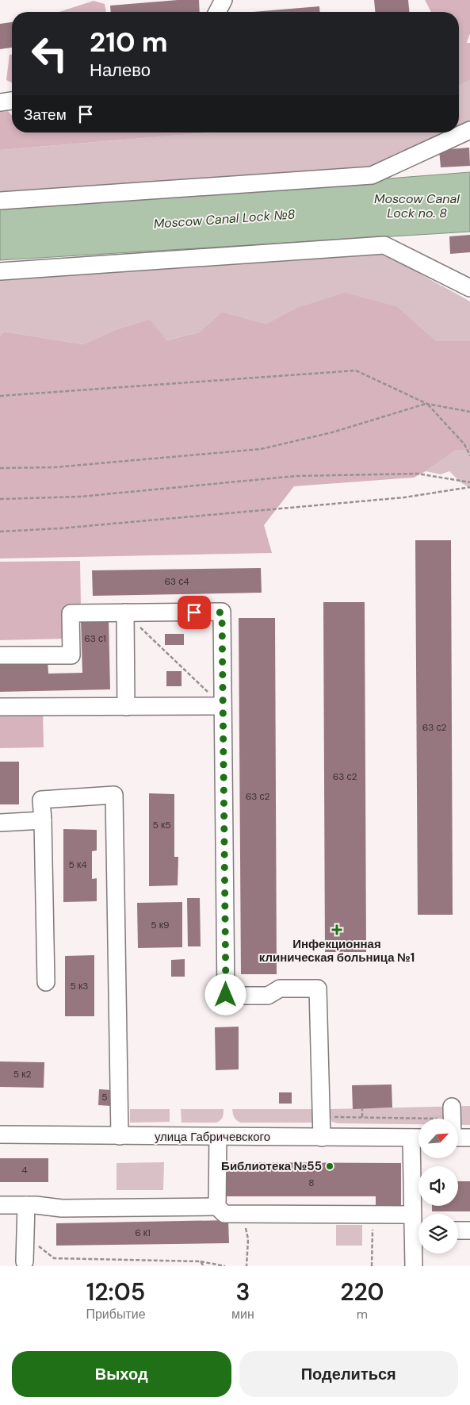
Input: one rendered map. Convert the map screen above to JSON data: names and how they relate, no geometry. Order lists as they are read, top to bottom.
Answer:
{
  "streets": {
    "street": ["улица Габричевского"]
  },
  "water": ["Moscow Canal Lock no. 8", "Moscow Canal Lock №8"],
  "places": {
    "health": ["Инфекционная клиническая больница №1"],
    "other": ["Библиотека №55"]
  },
  "house_numbers": [
    "63 с4",
    "63 с1",
    "63 с2",
    "63 с2",
    "63 с2",
    "5 к5",
    "5 к4",
    "5 к9",
    "5 к3",
    "5 к2",
    "5",
    "4",
    "8",
    "6 к1"
  ],
  "north": "top right",
  "page": {
    "turn": ["210 m", "Налево"],
    "then": "Затем",
    "eta": [
      "12:05",
      "Прибытие",
      "3",
      "мин",
      "220",
      "m"
    ],
    "buttons": ["Выход", "Поделиться"]
  }
}
